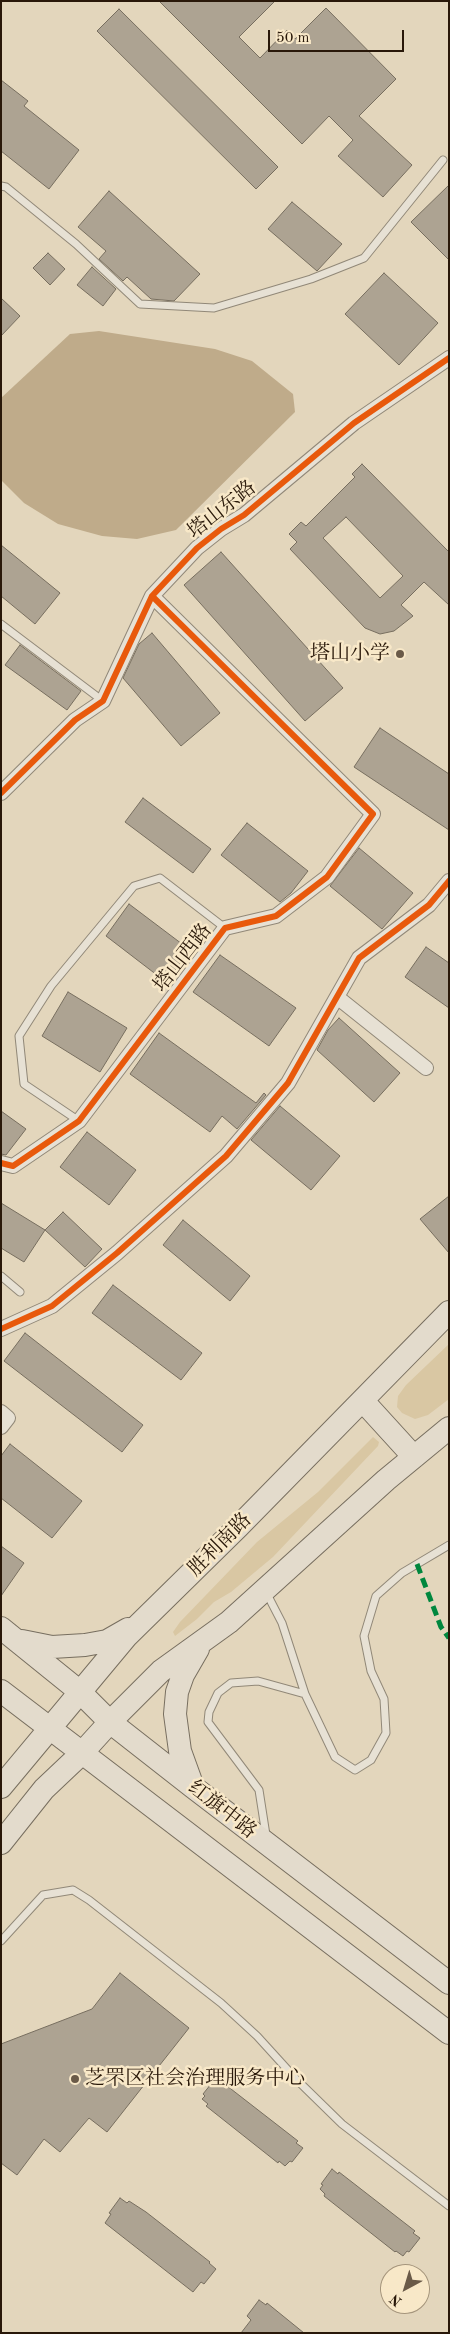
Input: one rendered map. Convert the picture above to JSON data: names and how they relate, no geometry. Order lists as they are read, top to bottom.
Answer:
{
  "streets": {
    "main road": ["胜利南路", "红旗中路"],
    "street": ["塔山东路", "塔山西路"]
  },
  "crossings": [
    ["塔山东路", "塔山西路"],
    ["胜利南路", "红旗中路"]
  ],
  "places": ["塔山小学", "芝罘区社会治理服务中心"],
  "scale_bar": "50 m",
  "north": "bottom left"
}
